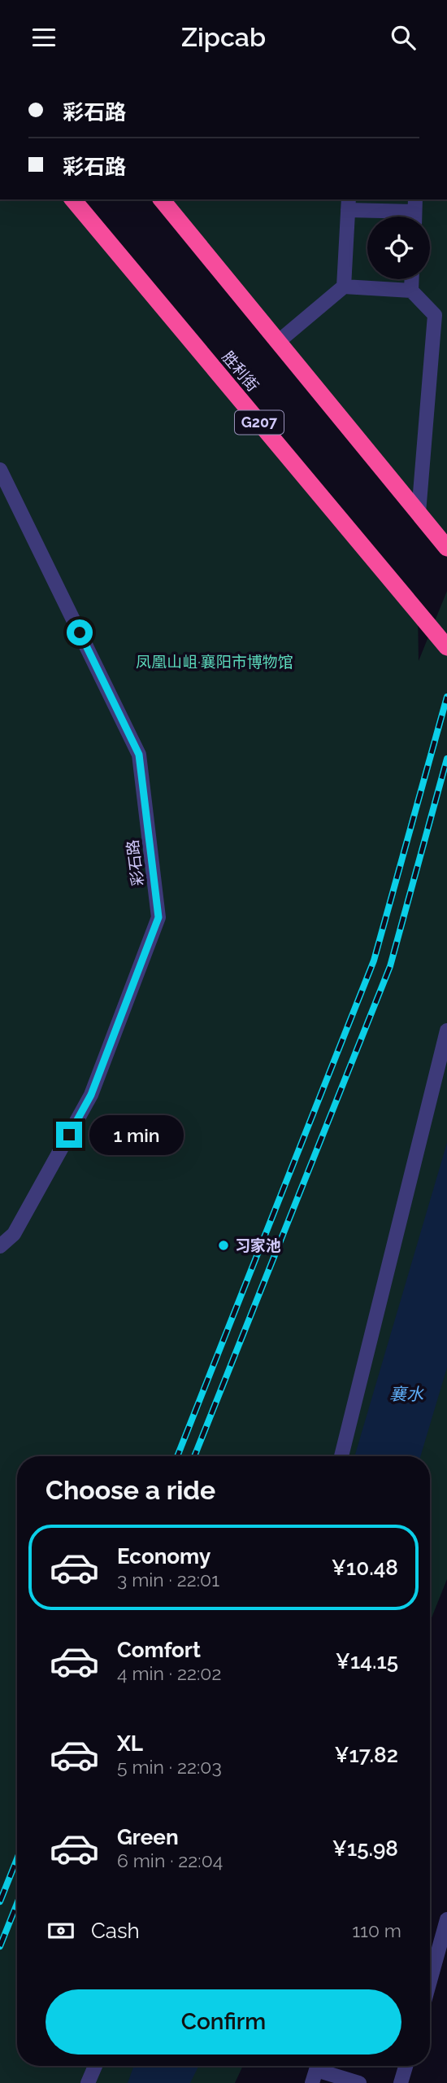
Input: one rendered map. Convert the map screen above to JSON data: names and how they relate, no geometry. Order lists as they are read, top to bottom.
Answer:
{
  "streets": {
    "highway": ["胜利街", "G207"],
    "street": ["彩石路"]
  },
  "water": ["襄水"],
  "parks": ["凤凰山岨·襄阳市博物馆"],
  "places": ["习家池"],
  "page": {
    "header": "Zipcab",
    "banner": ["彩石路", "彩石路"],
    "bubble": "1 min",
    "heading": "Choose a ride",
    "list": [
      {
        "name": "Economy",
        "note": "3 min · 22:01",
        "value": "¥10.48"
      },
      {
        "name": "Comfort",
        "note": "4 min · 22:02",
        "value": "¥14.15"
      },
      {
        "name": "XL",
        "note": "5 min · 22:03",
        "value": "¥17.82"
      },
      {
        "name": "Green",
        "note": "6 min · 22:04",
        "value": "¥15.98"
      }
    ],
    "pay": ["Cash", "110 m"],
    "buttons": "Confirm"
  }
}
